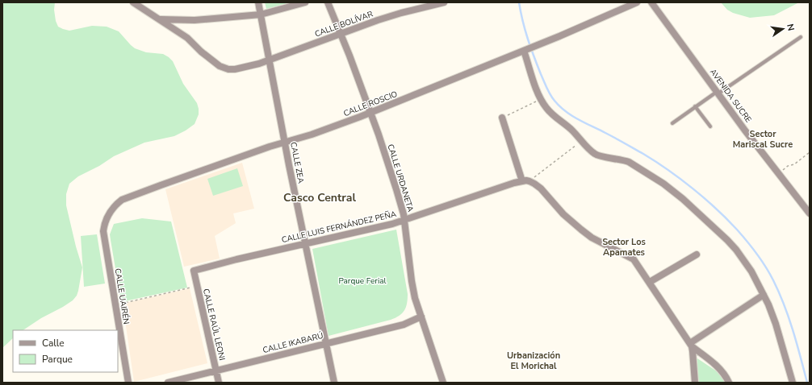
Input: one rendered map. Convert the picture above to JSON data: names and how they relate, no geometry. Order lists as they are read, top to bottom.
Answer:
{
  "streets": {
    "street": [
      "CALLE BOLÍVAR",
      "AVENIDA SUCRE",
      "CALLE ROSCIO",
      "CALLE ZEA",
      "CALLE URDANETA",
      "CALLE LUIS FERNÁNDEZ PEÑA",
      "CALLE UAIRÉN",
      "CALLE RAÚL LEONI",
      "CALLE IKABARÚ"
    ]
  },
  "crossings": [
    ["CALLE BOLÍVAR", "CALLE ZEA"],
    ["CALLE BOLÍVAR", "CALLE URDANETA"],
    ["CALLE ROSCIO", "CALLE ZEA"],
    ["CALLE ROSCIO", "CALLE URDANETA"],
    ["CALLE ROSCIO", "CALLE UAIRÉN"],
    ["CALLE ZEA", "CALLE LUIS FERNÁNDEZ PEÑA"],
    ["CALLE ZEA", "CALLE IKABARÚ"],
    ["CALLE URDANETA", "CALLE LUIS FERNÁNDEZ PEÑA"],
    ["CALLE URDANETA", "CALLE IKABARÚ"],
    ["CALLE LUIS FERNÁNDEZ PEÑA", "CALLE RAÚL LEONI"],
    ["CALLE RAÚL LEONI", "CALLE IKABARÚ"]
  ],
  "districts": [
    "Sector Mariscal Sucre",
    "Casco Central",
    "Sector Los Apamates",
    "Urbanización El Morichal"
  ],
  "parks": ["Parque Ferial"],
  "legend": ["Calle", "Parque"],
  "north": "right"
}
